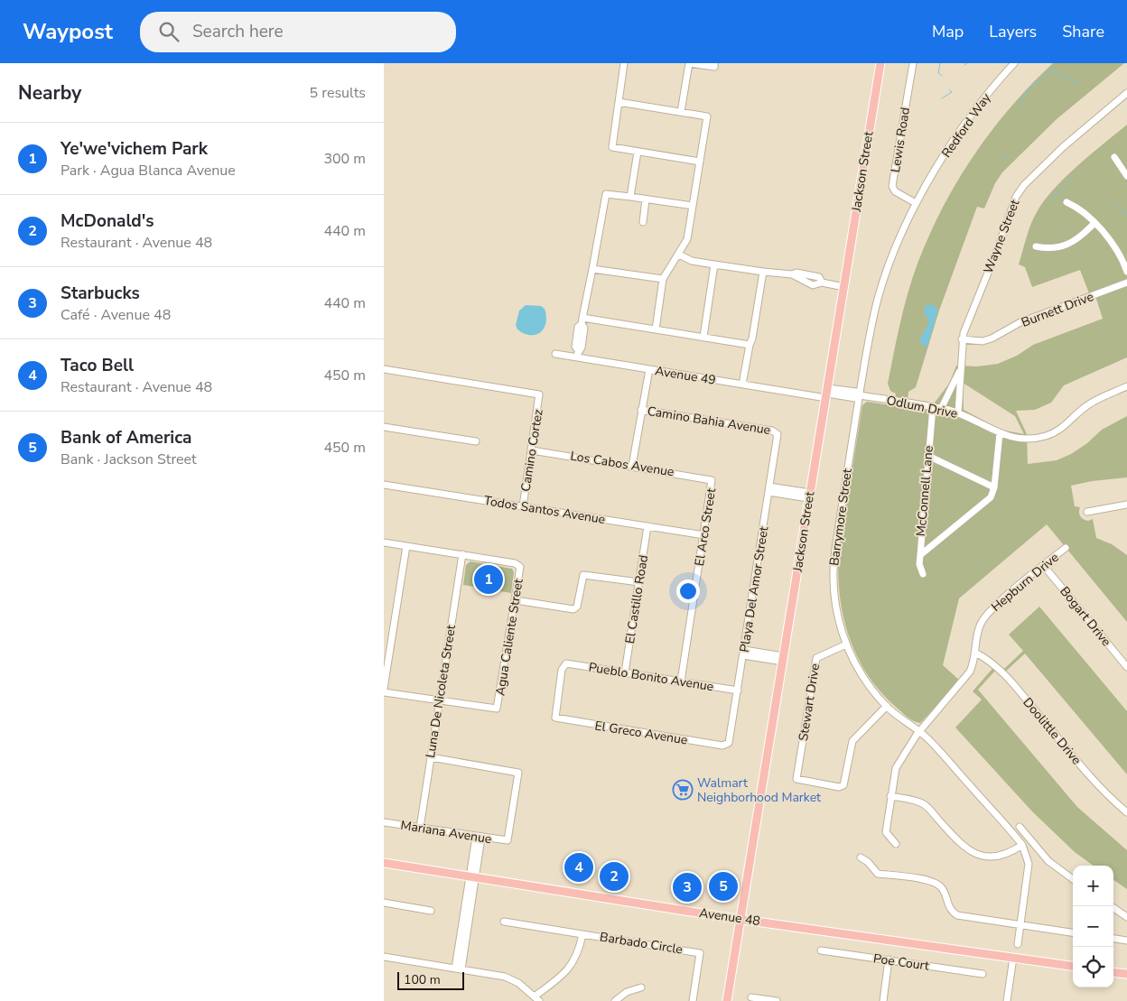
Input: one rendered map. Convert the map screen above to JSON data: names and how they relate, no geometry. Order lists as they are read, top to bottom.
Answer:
{
  "streets": {
    "main road": ["Jackson Street", "Avenue 48"],
    "street": [
      "Redford Way",
      "Lewis Road",
      "Wayne Street",
      "Burnett Drive",
      "Avenue 49",
      "Odlum Drive",
      "Camino Bahia Avenue",
      "Camino Cortez",
      "Los Cabos Avenue",
      "McConnell Lane",
      "Todos Santos Avenue",
      "Barrymore Street",
      "El Arco Street",
      "Hepburn Drive",
      "Playa Del Amor Street",
      "El Castillo Road",
      "Bogart Drive",
      "Agua Caliente Street",
      "Pueblo Bonito Avenue",
      "Luna De Nicoleta Street",
      "Stewart Drive",
      "Doolittle Drive",
      "El Greco Avenue",
      "Mariana Avenue",
      "Barbado Circle",
      "Poe Court"
    ]
  },
  "crossings": [
    ["Redford Way", "Barrymore Street"],
    ["Lewis Road", "Barrymore Street"],
    ["Jackson Street", "Avenue 49"],
    ["Jackson Street", "Odlum Drive"],
    ["Jackson Street", "Avenue 48"],
    ["Wayne Street", "Burnett Drive"],
    ["Wayne Street", "Odlum Drive"],
    ["Avenue 49", "Odlum Drive"],
    ["Odlum Drive", "McConnell Lane"],
    ["Odlum Drive", "Barrymore Street"],
    ["Camino Bahia Avenue", "Playa Del Amor Street"],
    ["Camino Cortez", "Los Cabos Avenue"],
    ["Camino Cortez", "Todos Santos Avenue"],
    ["Los Cabos Avenue", "El Arco Street"],
    ["Todos Santos Avenue", "El Arco Street"],
    ["Todos Santos Avenue", "El Castillo Road"],
    ["Barrymore Street", "Hepburn Drive"],
    ["Barrymore Street", "Stewart Drive"],
    ["El Arco Street", "Pueblo Bonito Avenue"],
    ["Hepburn Drive", "Bogart Drive"],
    ["Hepburn Drive", "Doolittle Drive"],
    ["Playa Del Amor Street", "Pueblo Bonito Avenue"],
    ["Playa Del Amor Street", "El Greco Avenue"],
    ["El Castillo Road", "Pueblo Bonito Avenue"],
    ["Agua Caliente Street", "Luna De Nicoleta Street"],
    ["Pueblo Bonito Avenue", "El Greco Avenue"],
    ["Luna De Nicoleta Street", "Mariana Avenue"]
  ],
  "places": {
    "supermarket": ["Walmart Neighborhood Market"]
  },
  "scale_bar": "100 m",
  "page": {
    "header": "Waypost",
    "search": "Search here",
    "nav": ["Map", "Layers", "Share"],
    "heading": ["Nearby", "5 results"],
    "list": [
      {
        "mark": "1",
        "name": "Ye'we'vichem Park",
        "note": "Park · Agua Blanca Avenue",
        "value": "300 m"
      },
      {
        "mark": "2",
        "name": "McDonald's",
        "note": "Restaurant · Avenue 48",
        "value": "440 m"
      },
      {
        "mark": "3",
        "name": "Starbucks",
        "note": "Café · Avenue 48",
        "value": "440 m"
      },
      {
        "mark": "4",
        "name": "Taco Bell",
        "note": "Restaurant · Avenue 48",
        "value": "450 m"
      },
      {
        "mark": "5",
        "name": "Bank of America",
        "note": "Bank · Jackson Street",
        "value": "450 m"
      }
    ],
    "pins": [
      "1",
      "4",
      "2",
      "5",
      "3"
    ],
    "map_buttons": ["+", "−"],
    "scale": "100 m"
  }
}
